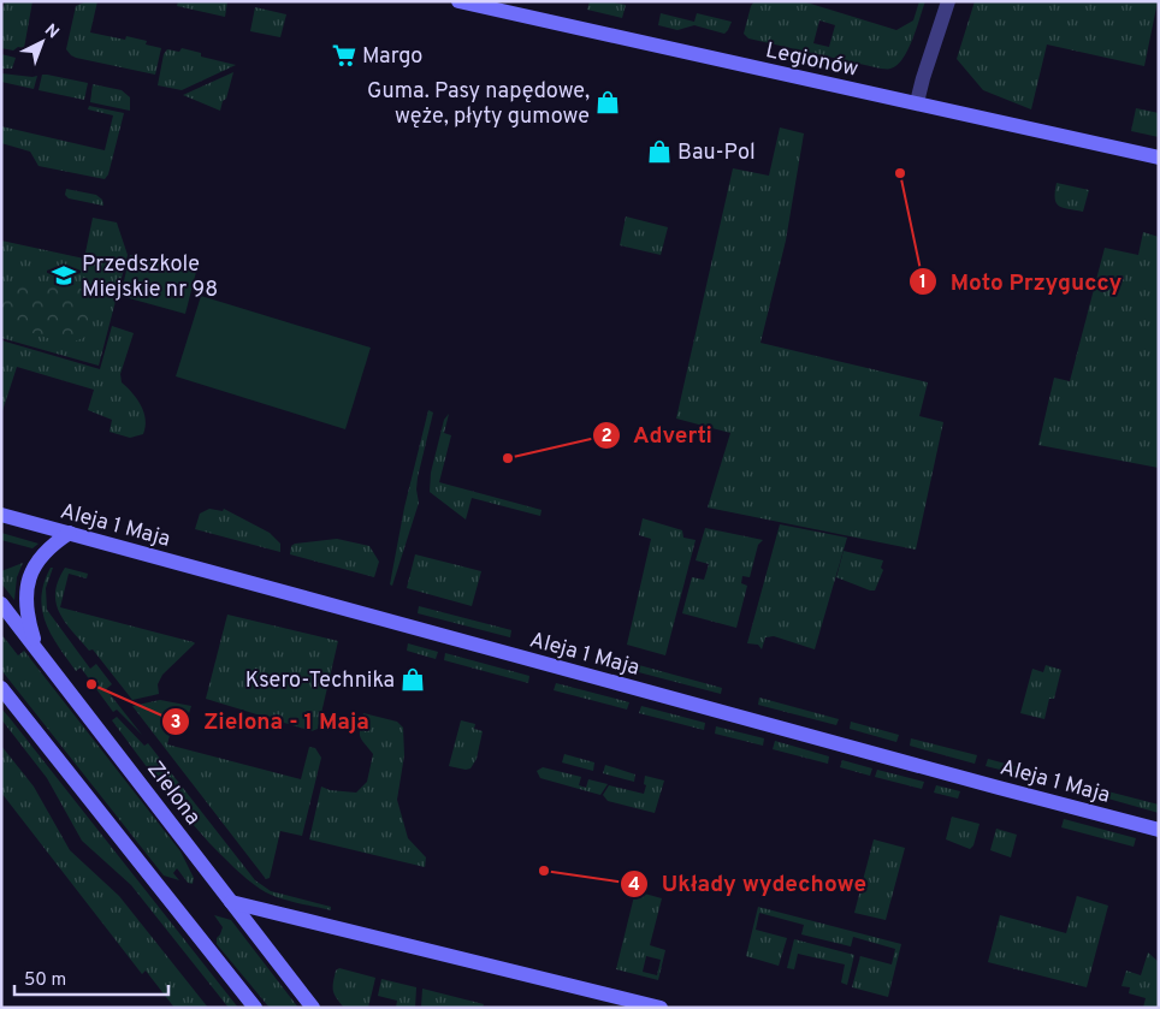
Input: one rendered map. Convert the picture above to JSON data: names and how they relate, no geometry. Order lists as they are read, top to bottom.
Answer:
{
  "streets": {
    "street": ["Legionów", "Aleja 1 Maja", "Zielona"]
  },
  "places": {
    "supermarket": ["Margo"],
    "shop": ["Guma. Pasy napędowe, węże, płyty gumowe", "Bau-Pol", "Ksero-Technika"],
    "other": [
      "Moto Przyguccy",
      "Adverti",
      "Zielona - 1 Maja",
      "Układy wydechowe"
    ],
    "school or university": ["Przedszkole Miejskie nr 98"]
  },
  "scale_bar": "50 m",
  "north": "top right"
}
